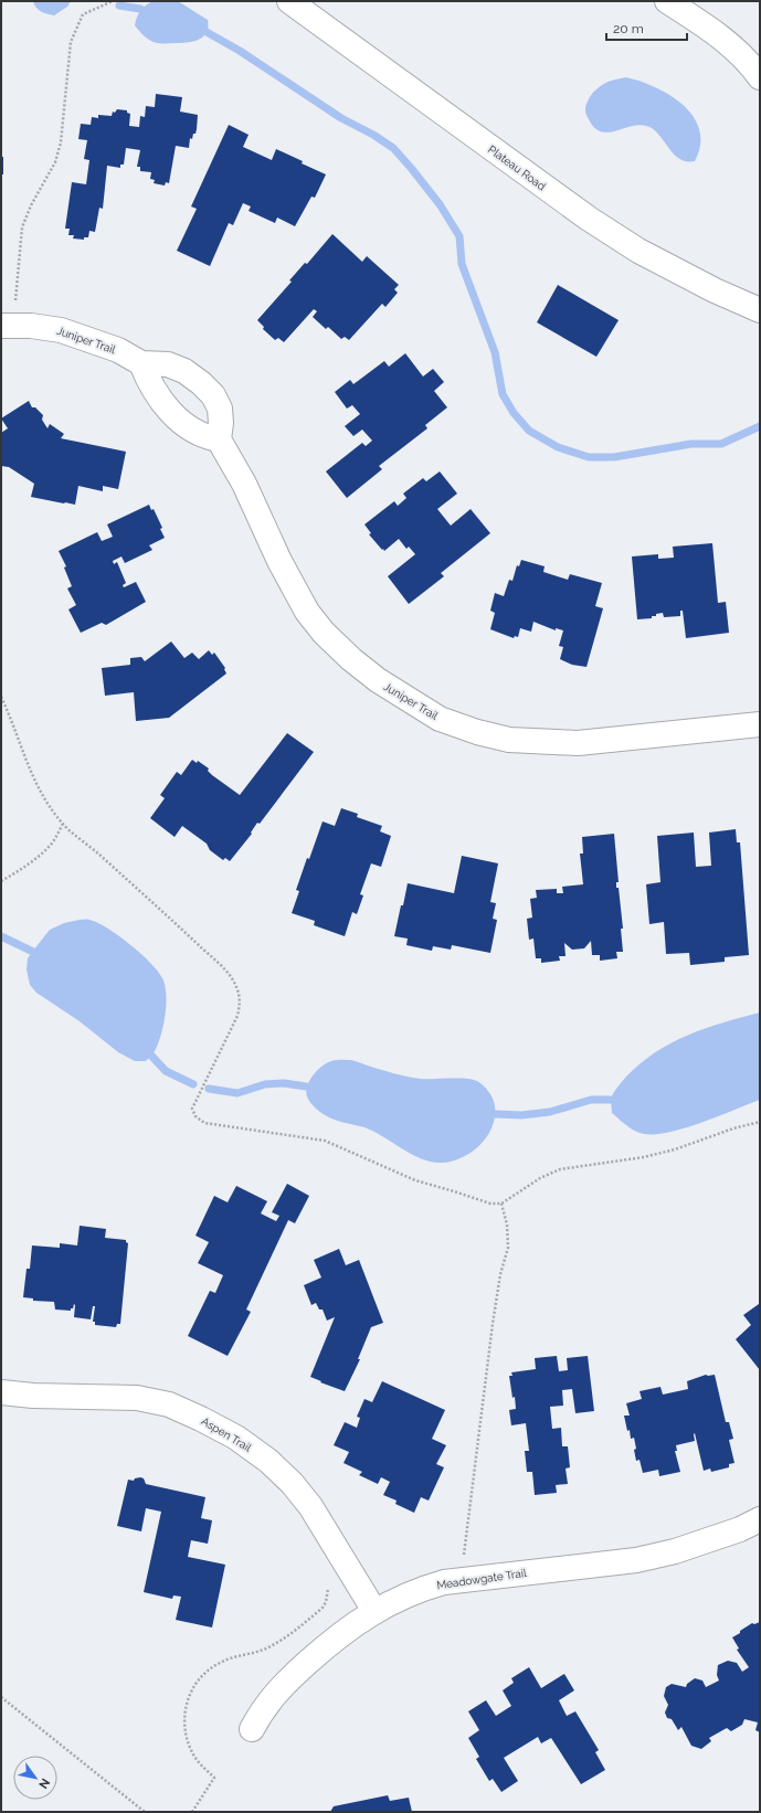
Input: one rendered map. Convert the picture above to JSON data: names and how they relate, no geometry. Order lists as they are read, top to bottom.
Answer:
{
  "streets": {
    "street": [
      "Plateau Road",
      "Juniper Trail",
      "Aspen Trail",
      "Meadowgate Trail"
    ]
  },
  "crossings": [
    ["Aspen Trail", "Meadowgate Trail"]
  ],
  "scale_bar": "20 m",
  "north": "bottom right"
}
